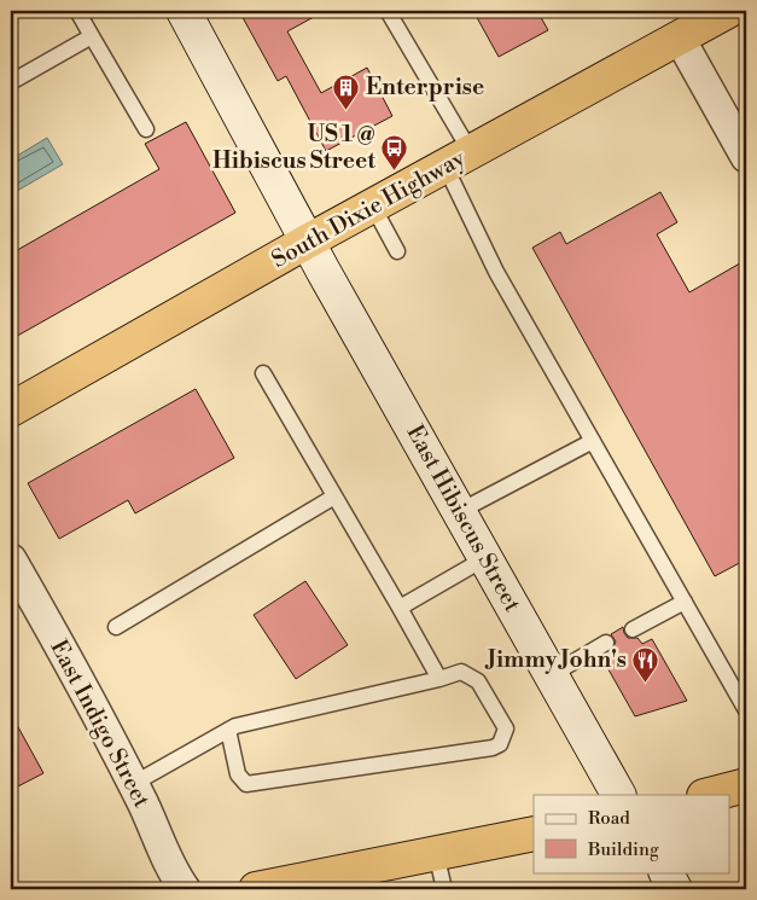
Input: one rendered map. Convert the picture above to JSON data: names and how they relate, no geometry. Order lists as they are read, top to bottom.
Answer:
{
  "streets": {
    "highway": ["South Dixie Highway"],
    "street": ["East Hibiscus Street", "East Indigo Street"]
  },
  "crossings": [
    ["South Dixie Highway", "East Hibiscus Street"]
  ],
  "places": {
    "building": ["Enterprise"],
    "bus stop": ["US 1 @ Hibiscus Street"],
    "restaurant": ["Jimmy John's"]
  },
  "legend": ["Road", "Building"]
}
